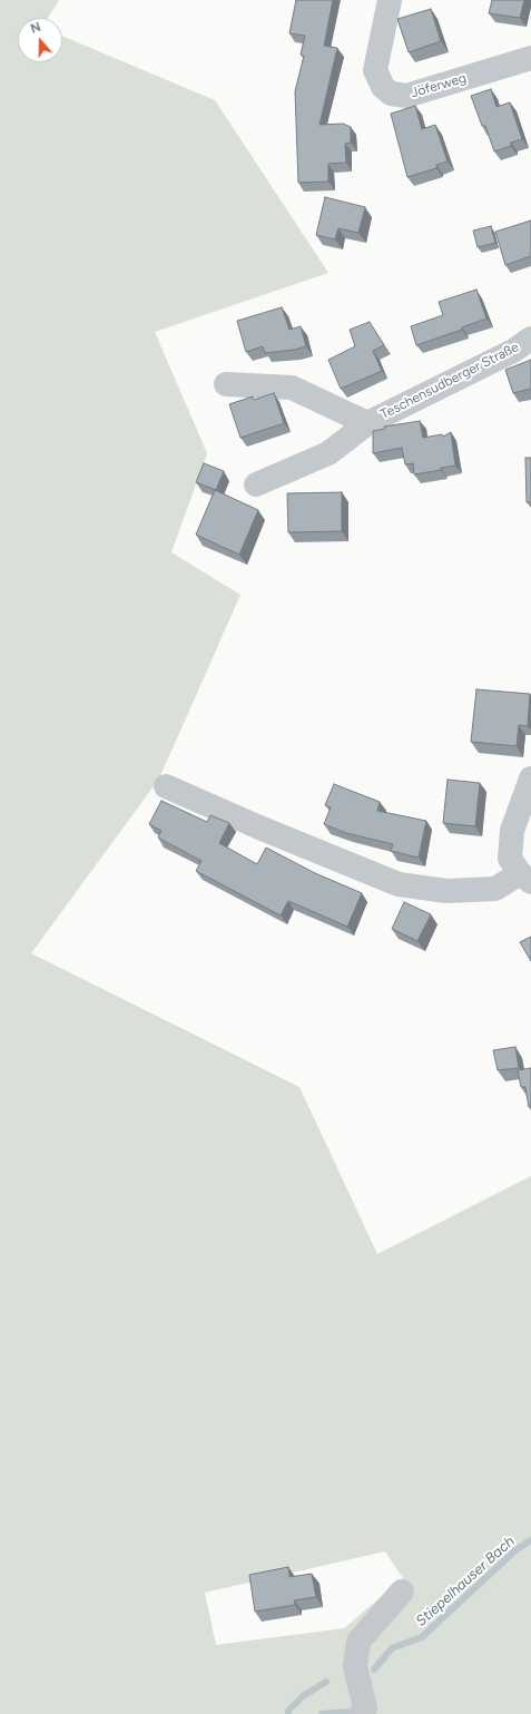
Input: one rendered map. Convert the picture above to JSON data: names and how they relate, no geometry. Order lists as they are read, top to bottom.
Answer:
{
  "streets": {
    "street": ["Jöferweg", "Teschensudberger Straße"]
  },
  "water": ["Stiepelhauser Bach"],
  "north": "top"
}
